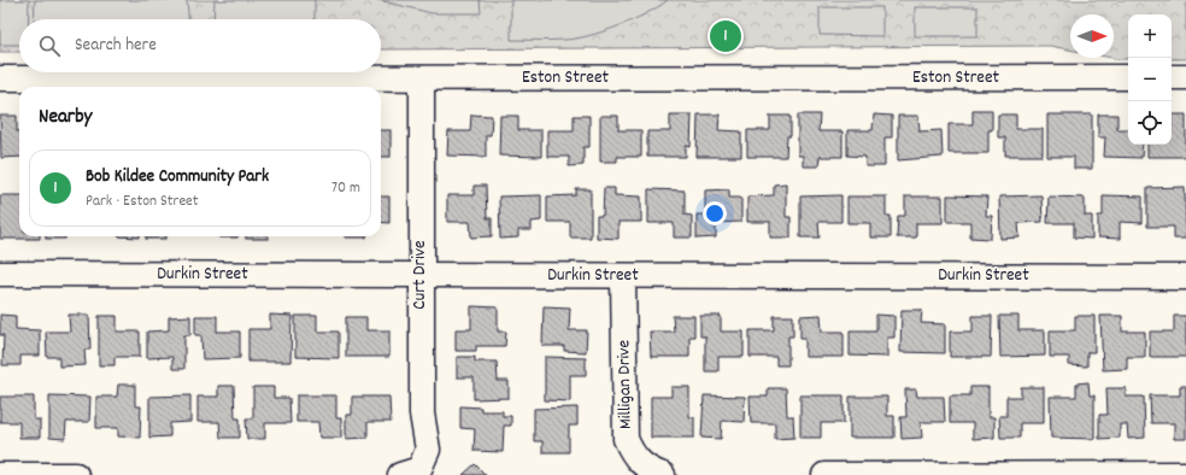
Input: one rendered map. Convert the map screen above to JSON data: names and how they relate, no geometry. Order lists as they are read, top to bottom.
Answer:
{
  "streets": {
    "street": [
      "Eston Street",
      "Durkin Street",
      "Curt Drive",
      "Milligan Drive"
    ]
  },
  "crossings": [
    ["Eston Street", "Curt Drive"],
    ["Durkin Street", "Curt Drive"],
    ["Durkin Street", "Milligan Drive"]
  ],
  "north": "right",
  "page": {
    "map_buttons": ["+", "−"],
    "pins": "1",
    "search": "Search here",
    "heading": "Nearby",
    "list": [
      {
        "mark": "1",
        "name": "Bob Kildee Community Park",
        "note": "Park · Eston Street",
        "value": "70 m"
      }
    ]
  }
}
